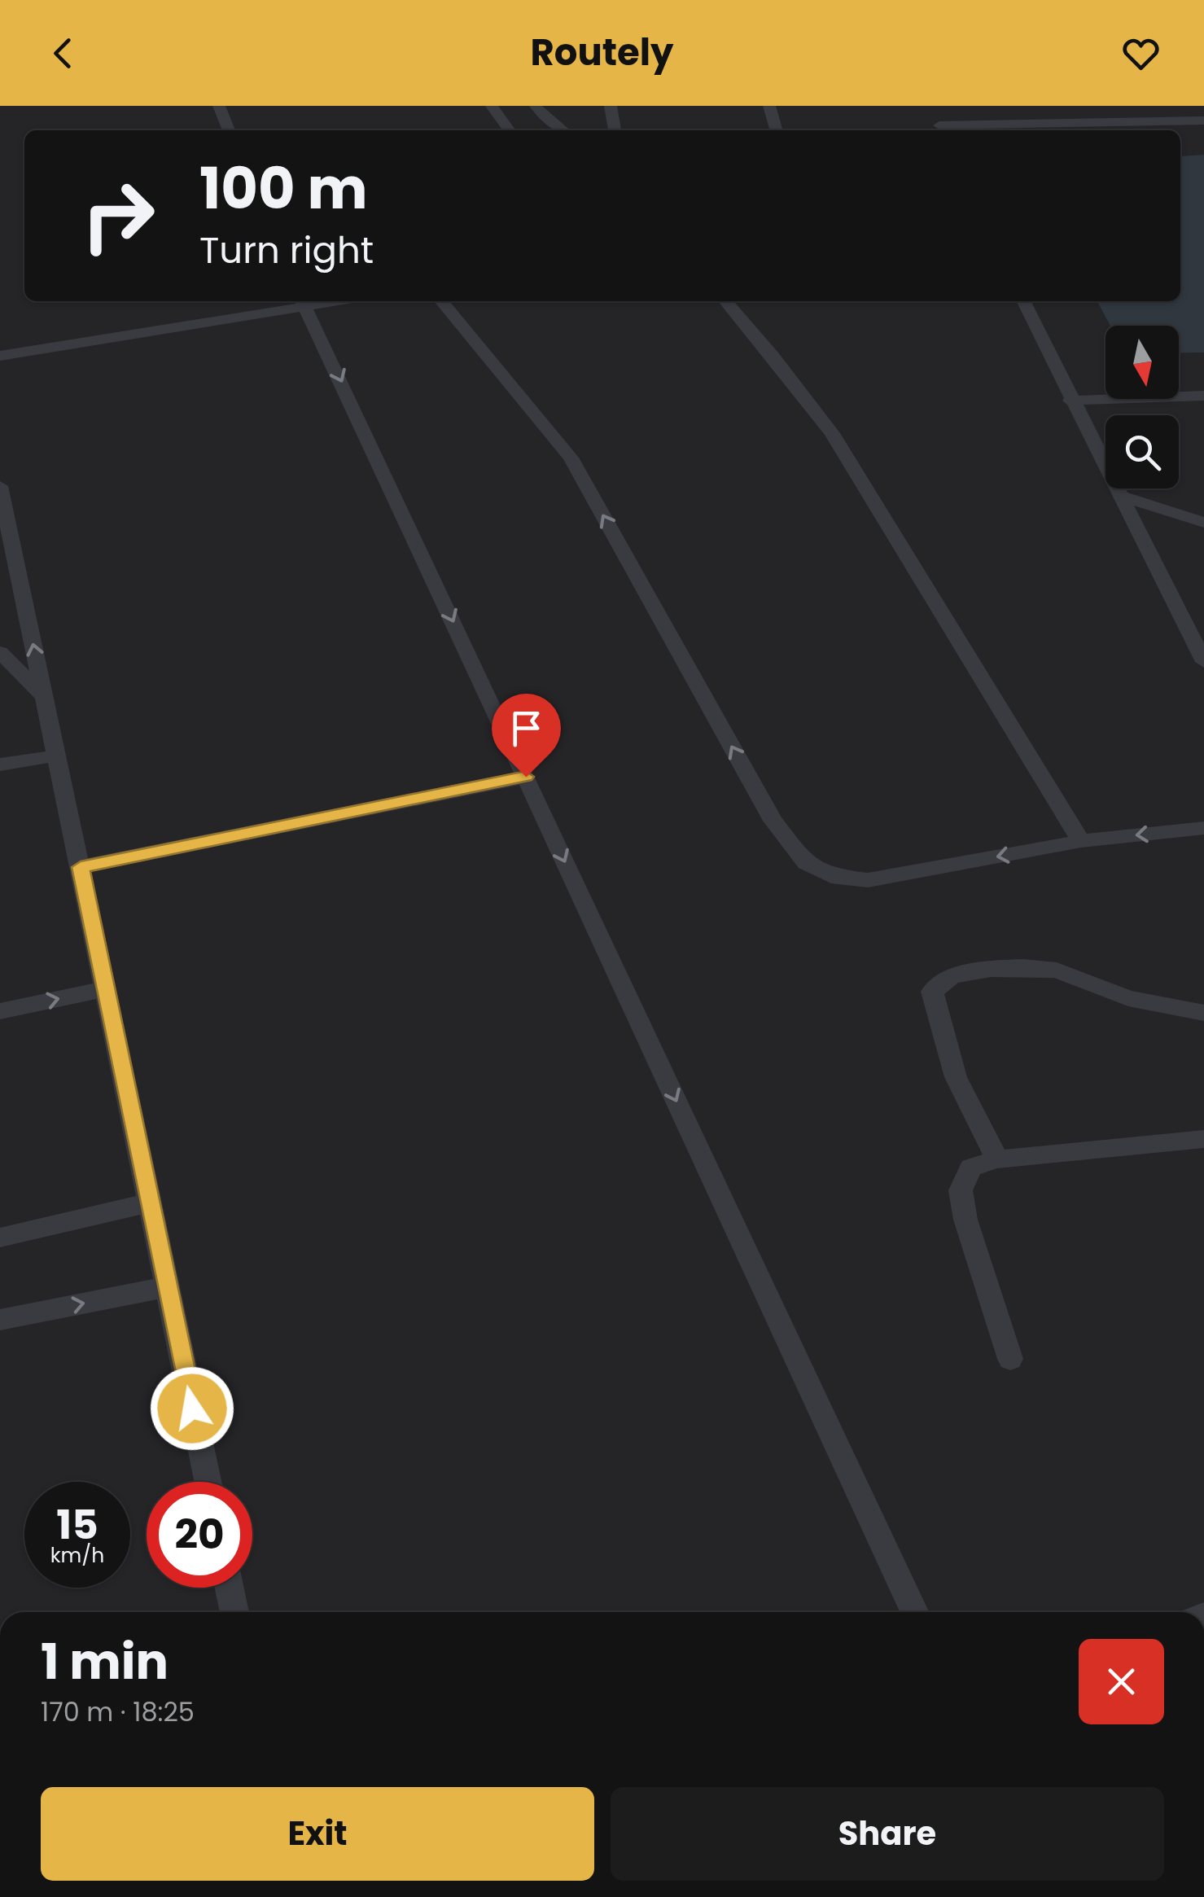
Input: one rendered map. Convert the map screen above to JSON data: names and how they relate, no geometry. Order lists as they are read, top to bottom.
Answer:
{
  "north": "bottom",
  "page": {
    "header": "Routely",
    "turn": ["100 m", "Turn right"],
    "speed": "15 km/h",
    "limit": "20",
    "heading": ["1 min", "170 m · 18:25"],
    "buttons": ["Exit", "Share"]
  }
}
